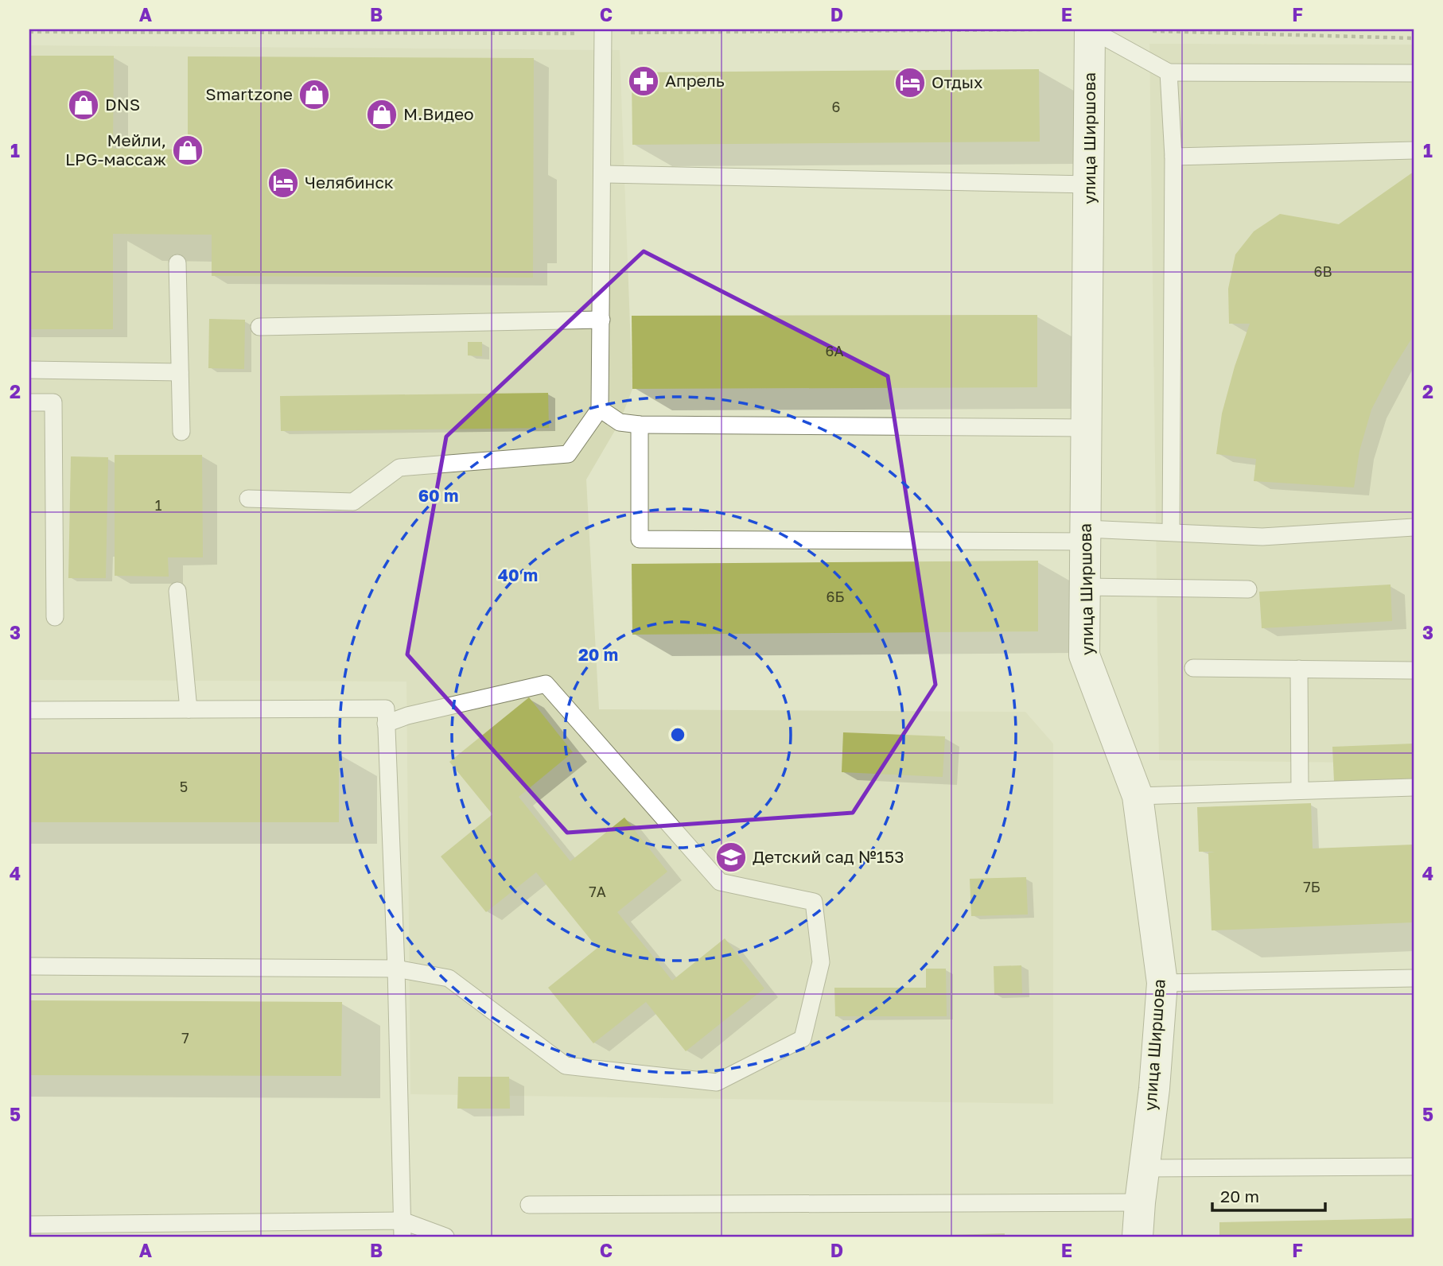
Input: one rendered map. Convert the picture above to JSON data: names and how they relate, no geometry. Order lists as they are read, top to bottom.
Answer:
{
  "streets": {
    "street": ["улица Ширшова"]
  },
  "places": {
    "pharmacy": ["Апрель"],
    "hotel": ["Отдых", "Челябинск"],
    "shop": [
      "Smartzone",
      "DNS",
      "М.Видео",
      "Мейли, LPG-массаж"
    ],
    "school or university": ["Детский сад №153"]
  },
  "house_numbers": [
    "6",
    "6В",
    "6А",
    "1",
    "6Б",
    "5",
    "7Б",
    "7А",
    "7"
  ],
  "scale_bar": "20 m",
  "grid": {
    "columns": [
      "A",
      "B",
      "C",
      "D",
      "E",
      "F"
    ],
    "rows": [
      "1",
      "2",
      "3",
      "4",
      "5"
    ]
  },
  "rings": ["60 m", "40 m", "20 m"]
}
